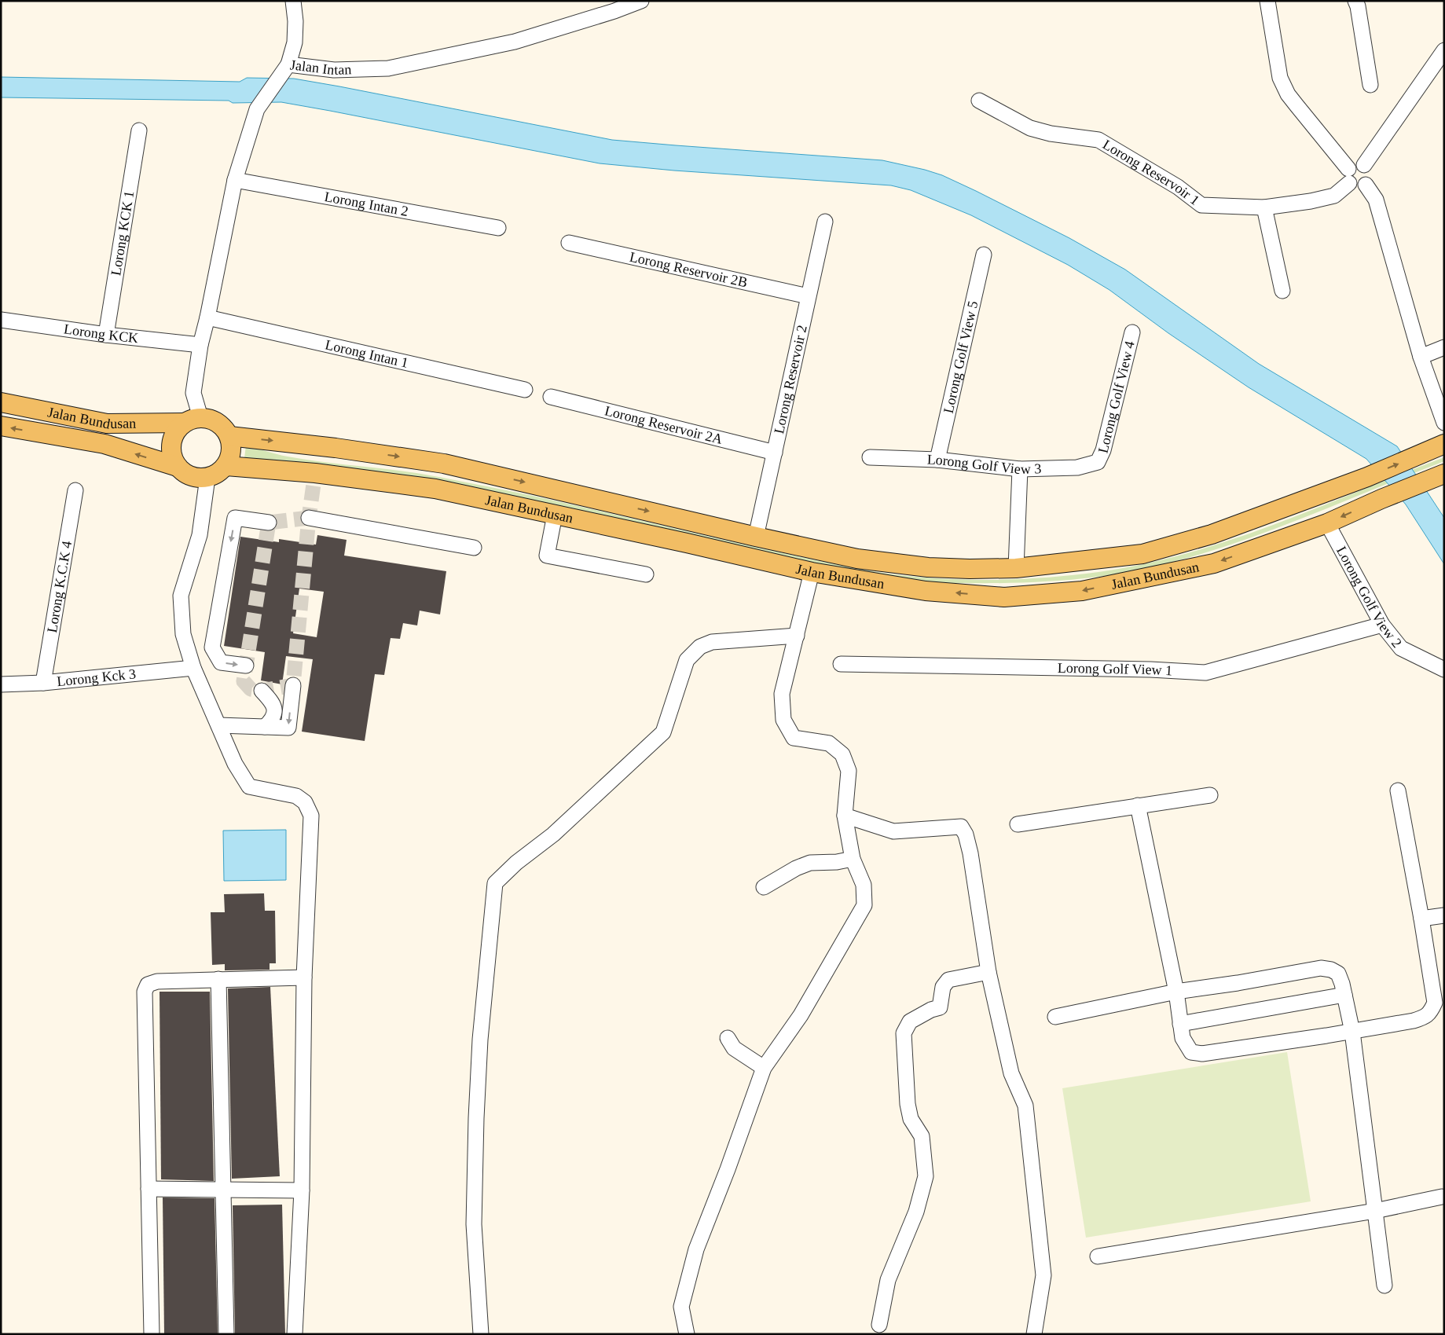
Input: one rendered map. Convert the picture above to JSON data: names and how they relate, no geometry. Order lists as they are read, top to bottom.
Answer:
{
  "streets": {
    "main road": ["Jalan Bundusan"],
    "street": [
      "Jalan Intan",
      "Lorong Reservoir 1",
      "Lorong Intan 2",
      "Lorong KCK 1",
      "Lorong Reservoir 2B",
      "Lorong KCK",
      "Lorong Intan 1",
      "Lorong Golf View 5",
      "Lorong Reservoir 2",
      "Lorong Golf View 4",
      "Lorong Reservoir 2A",
      "Lorong Golf View 3",
      "Lorong K.C.K 4",
      "Lorong Golf View 2",
      "Lorong Golf View 1",
      "Lorong Kck 3"
    ]
  },
  "crossings": [
    ["Jalan Intan", "Lorong Intan 2"],
    ["Jalan Intan", "Lorong KCK"],
    ["Jalan Intan", "Lorong Intan 1"],
    ["Jalan Intan", "Jalan Bundusan"],
    ["Lorong KCK 1", "Lorong KCK"],
    ["Lorong Reservoir 2B", "Lorong Reservoir 2"],
    ["Lorong Golf View 5", "Lorong Golf View 3"],
    ["Lorong Reservoir 2", "Jalan Bundusan"],
    ["Lorong Reservoir 2", "Lorong Reservoir 2A"],
    ["Lorong Golf View 4", "Lorong Golf View 3"],
    ["Jalan Bundusan", "Lorong Golf View 2"],
    ["Lorong K.C.K 4", "Lorong Kck 3"],
    ["Lorong Golf View 2", "Lorong Golf View 1"]
  ]
}
